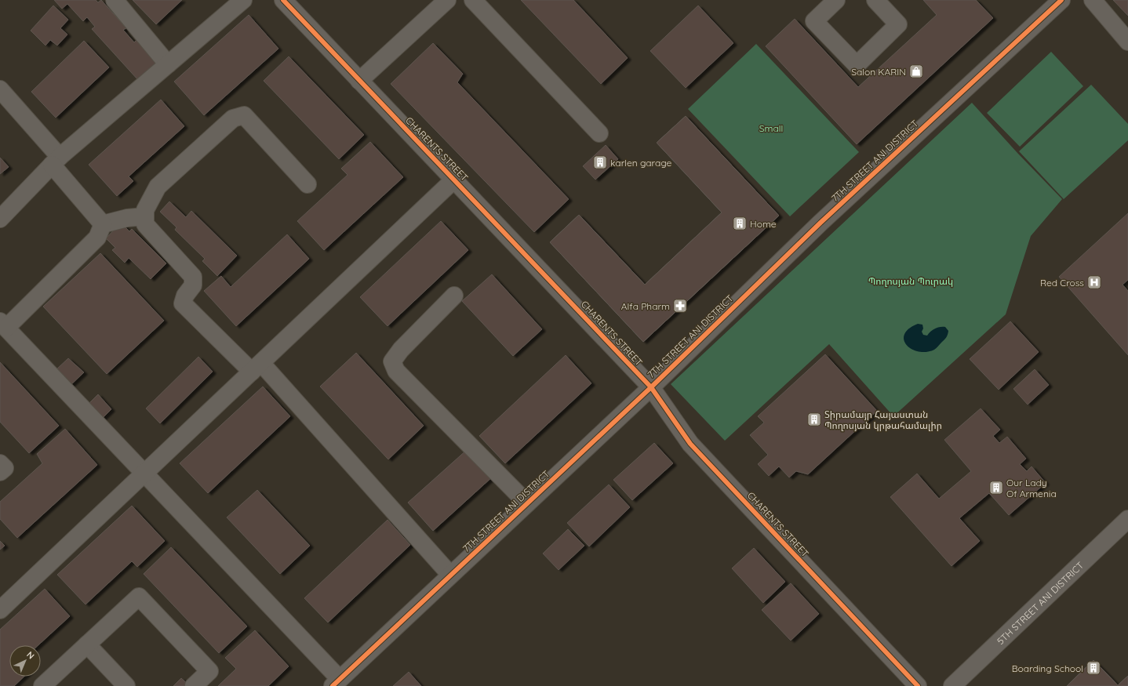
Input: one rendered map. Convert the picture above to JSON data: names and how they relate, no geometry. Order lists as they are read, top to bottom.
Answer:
{
  "streets": {
    "street": ["CHARENTS STREET", "7TH STREET ANI DISTRICT", "5TH STREET ANI DISTRICT"]
  },
  "crossings": [
    ["CHARENTS STREET", "7TH STREET ANI DISTRICT"]
  ],
  "parks": ["Small", "Պողոսյան Պուրակ"],
  "places": {
    "shop": ["Salon KARIN"],
    "building": [
      "karlen garage",
      "Home",
      "Տիրամայր Հայաստան Պողոսյան կրթահամալիր",
      "Our Lady Of Armenia",
      "Boarding School"
    ],
    "hospital": ["Red Cross"],
    "pharmacy": ["Alfa Pharm"]
  },
  "north": "top right"
}
